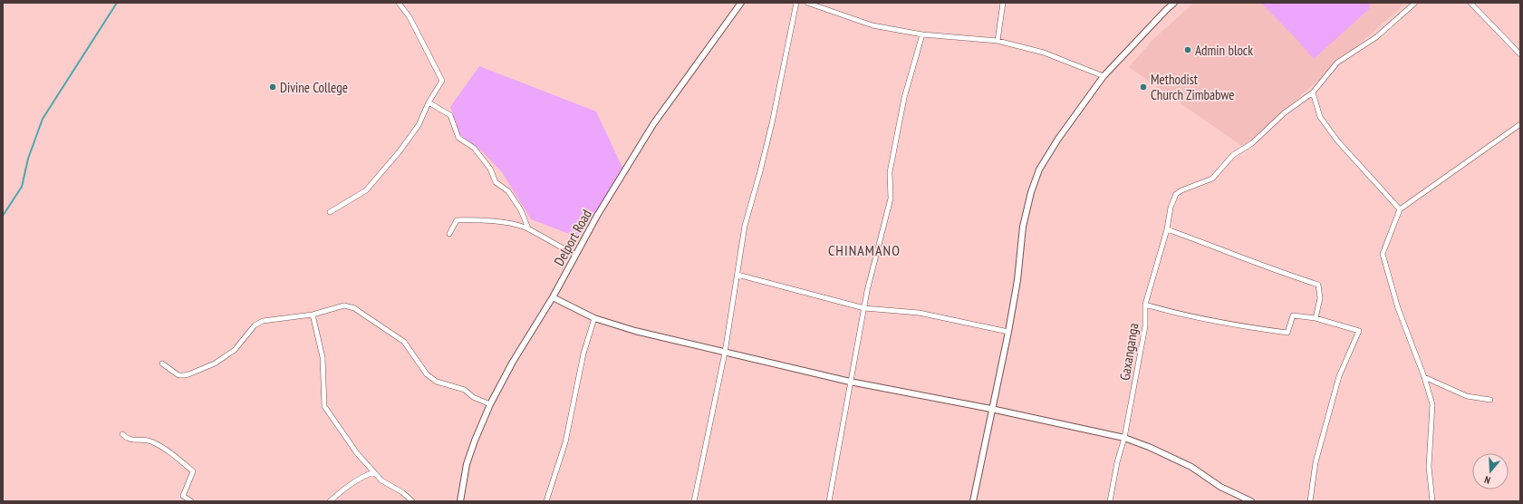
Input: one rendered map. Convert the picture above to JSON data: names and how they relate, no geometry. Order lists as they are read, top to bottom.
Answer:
{
  "streets": {
    "street": ["Delport Road", "Gaxanganga"]
  },
  "districts": ["CHINAMANO"],
  "places": ["Admin block", "Divine College", "Methodist Church Zimbabwe"],
  "north": "bottom"
}
